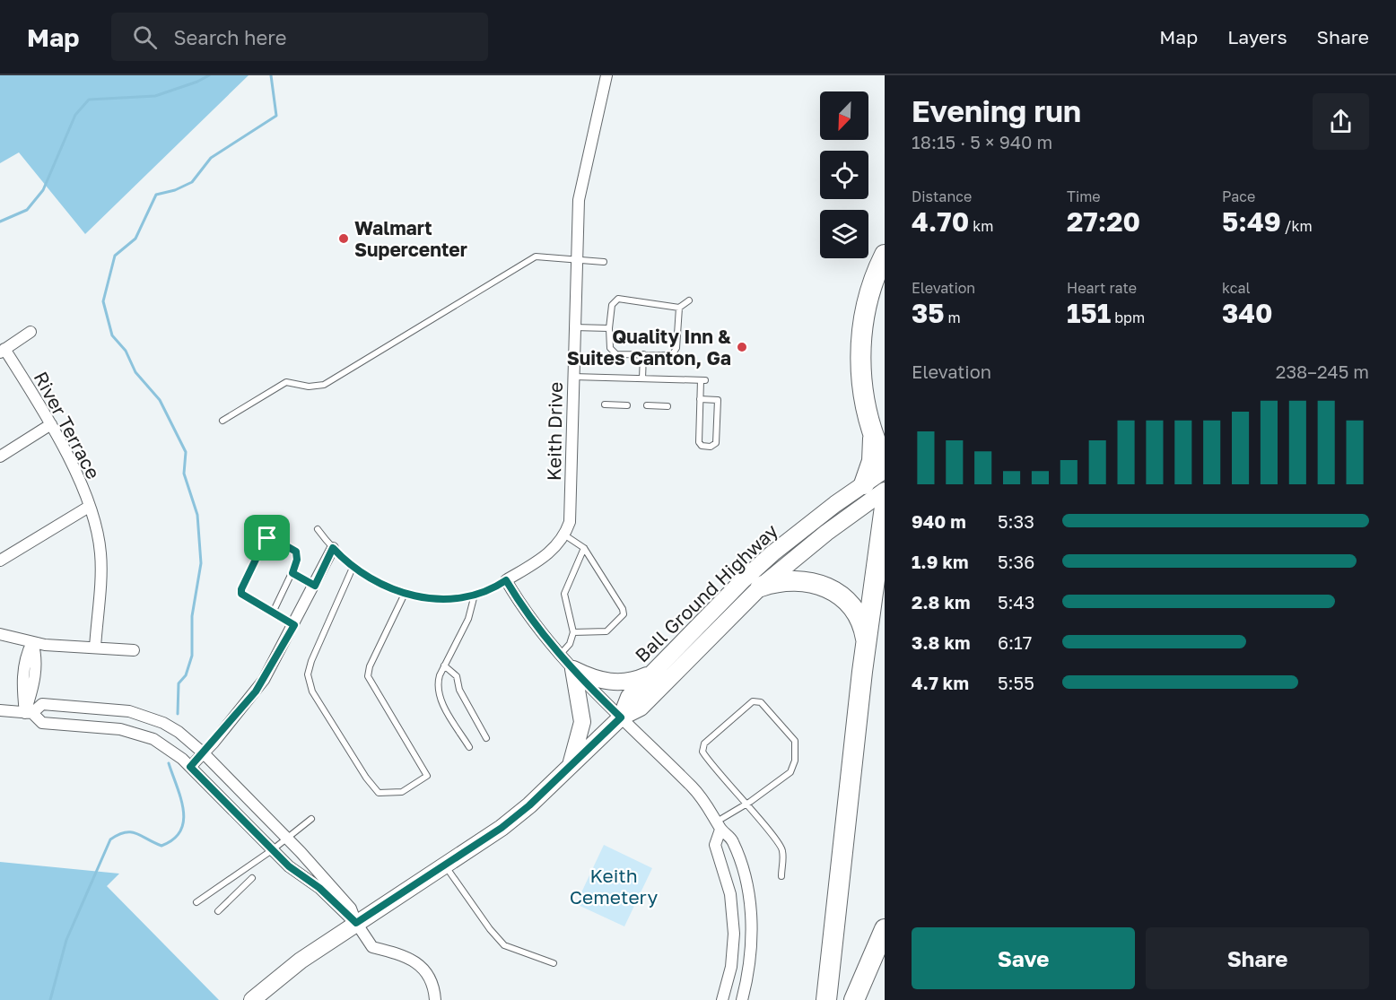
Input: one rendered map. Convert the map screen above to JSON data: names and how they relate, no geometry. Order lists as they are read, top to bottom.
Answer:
{
  "streets": {
    "main road": ["Ball Ground Highway"],
    "street": ["River Terrace", "Keith Drive"]
  },
  "parks": ["Keith Cemetery"],
  "places": ["Walmart Supercenter", "Quality Inn & Suites Canton, Ga"],
  "north": "bottom left",
  "page": {
    "header": "Map",
    "search": "Search here",
    "nav": ["Map", "Layers", "Share"],
    "heading": ["Evening run", "18:15 · 5 × 940 m"],
    "stats": [
      ["Distance", "4.70 km"],
      ["Time", "27:20"],
      ["Pace", "5:49 /km"],
      ["Elevation", "35 m"],
      ["Heart rate", "151 bpm"],
      ["kcal", "340"]
    ],
    "chart": ["Elevation", "238–245 m"],
    "list": [
      {
        "name": "940 m",
        "note": "5:33"
      },
      {
        "name": "1.9 km",
        "note": "5:36"
      },
      {
        "name": "2.8 km",
        "note": "5:43"
      },
      {
        "name": "3.8 km",
        "note": "6:17"
      },
      {
        "name": "4.7 km",
        "note": "5:55"
      }
    ],
    "buttons": ["Save", "Share"]
  }
}
